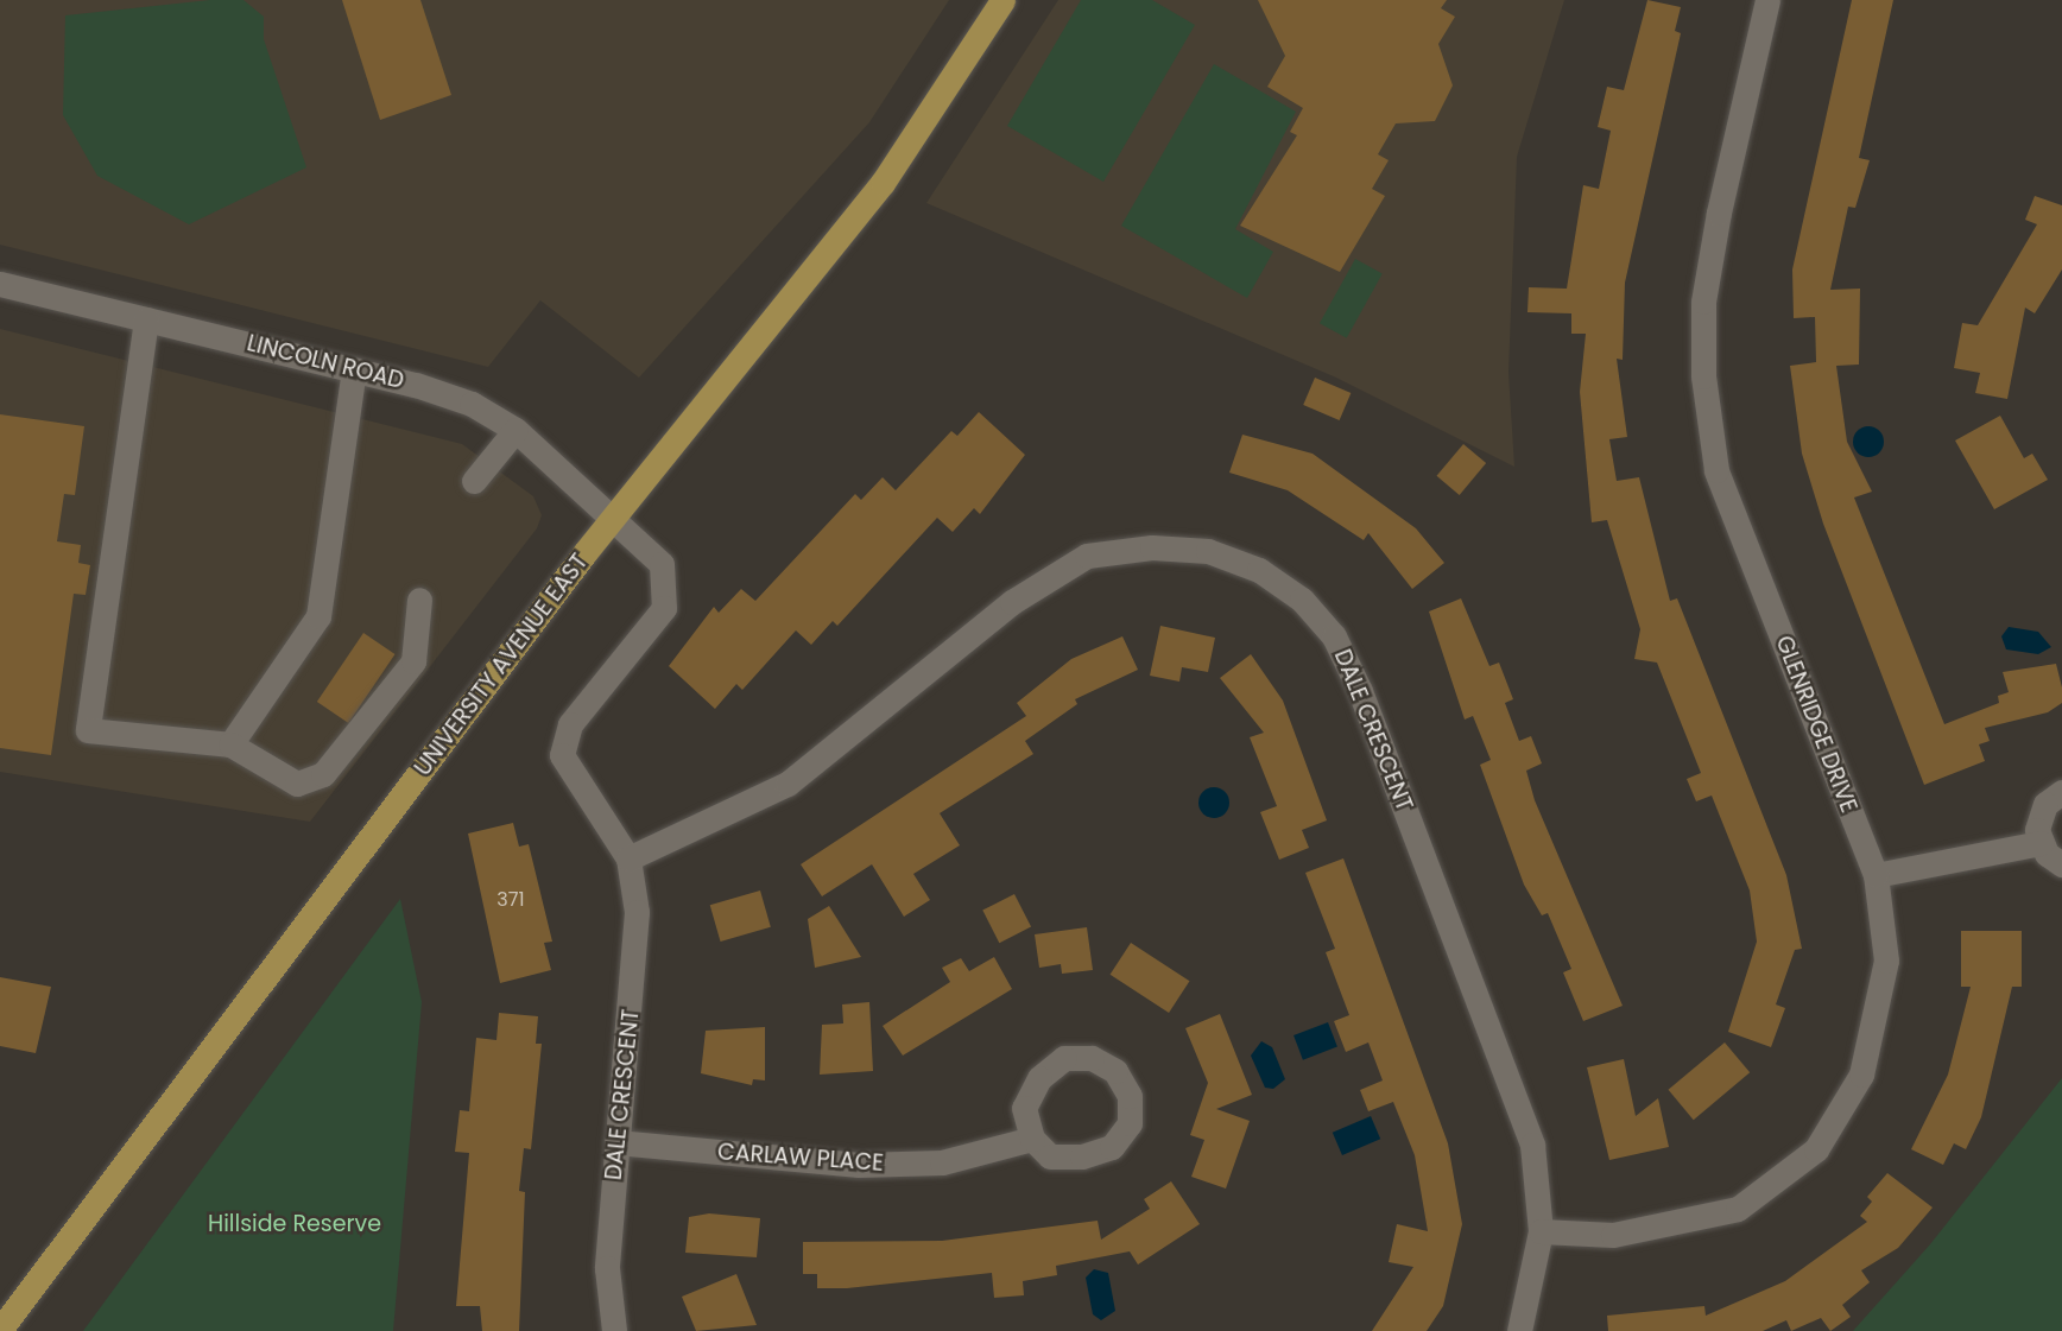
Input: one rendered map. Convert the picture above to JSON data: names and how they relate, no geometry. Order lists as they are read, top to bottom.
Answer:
{
  "streets": {
    "main road": ["UNIVERSITY AVENUE EAST"],
    "street": [
      "LINCOLN ROAD",
      "GLENRIDGE DRIVE",
      "DALE CRESCENT",
      "CARLAW PLACE"
    ]
  },
  "crossings": [
    ["LINCOLN ROAD", "UNIVERSITY AVENUE EAST"],
    ["LINCOLN ROAD", "DALE CRESCENT"],
    ["UNIVERSITY AVENUE EAST", "DALE CRESCENT"],
    ["GLENRIDGE DRIVE", "DALE CRESCENT"],
    ["DALE CRESCENT", "CARLAW PLACE"]
  ],
  "parks": ["Hillside Reserve"],
  "house_numbers": ["371"]
}
